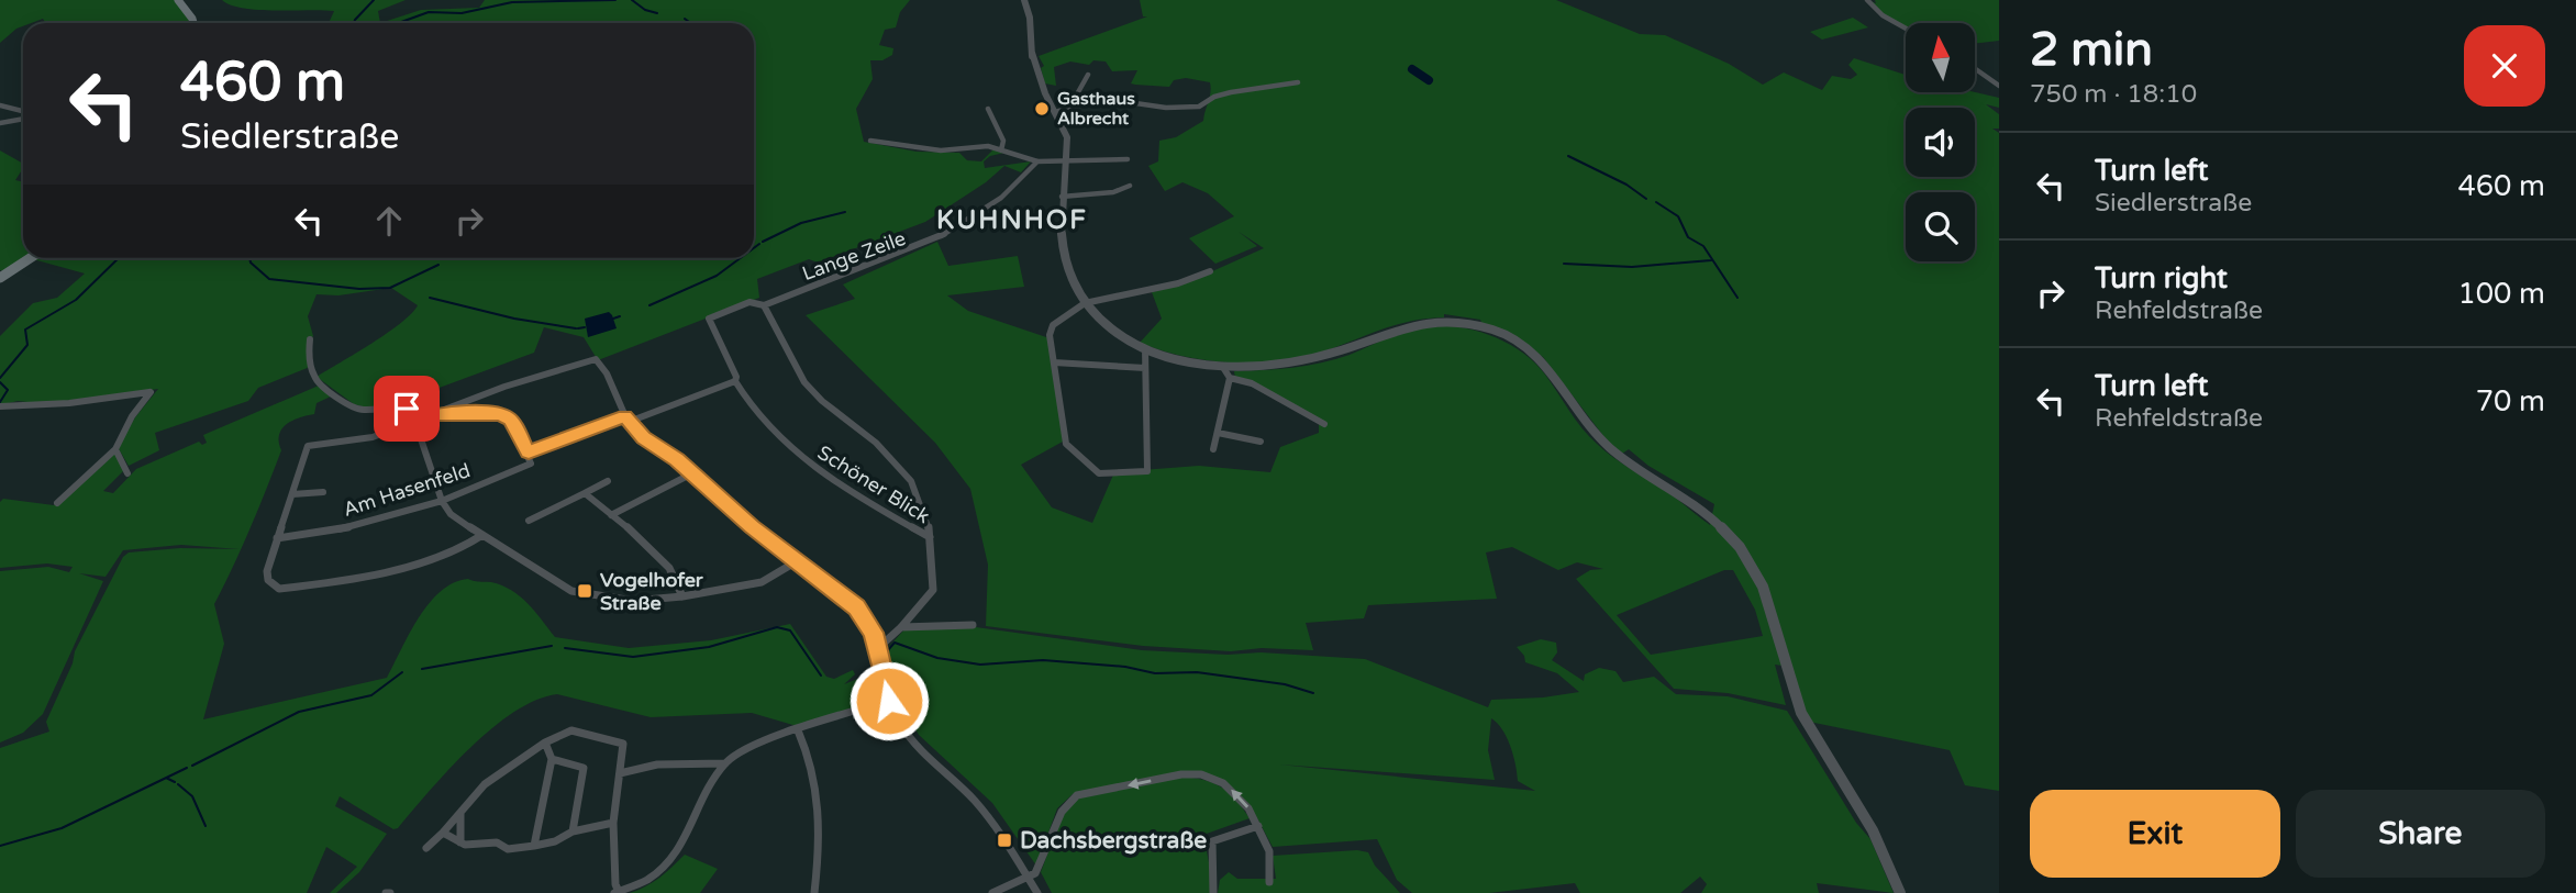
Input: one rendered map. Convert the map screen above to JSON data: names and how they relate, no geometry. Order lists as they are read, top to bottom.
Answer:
{
  "streets": {
    "street": ["Lange Zeile", "Schöner Blick", "Am Hasenfeld"]
  },
  "crossings": [
    ["Lange Zeile", "Schöner Blick"]
  ],
  "districts": ["KUHNHOF"],
  "places": {
    "other": ["Gasthaus Albrecht"],
    "transit": ["Vogelhofer Straße", "Dachsbergstraße"]
  },
  "north": "top",
  "page": {
    "heading": ["2 min", "750 m · 18:10"],
    "turn": ["460 m", "Siedlerstraße"],
    "list": [
      {
        "name": "Turn left",
        "note": "Siedlerstraße",
        "value": "460 m"
      },
      {
        "name": "Turn right",
        "note": "Rehfeldstraße",
        "value": "100 m"
      },
      {
        "name": "Turn left",
        "note": "Rehfeldstraße",
        "value": "70 m"
      }
    ],
    "buttons": ["Exit", "Share"]
  }
}
